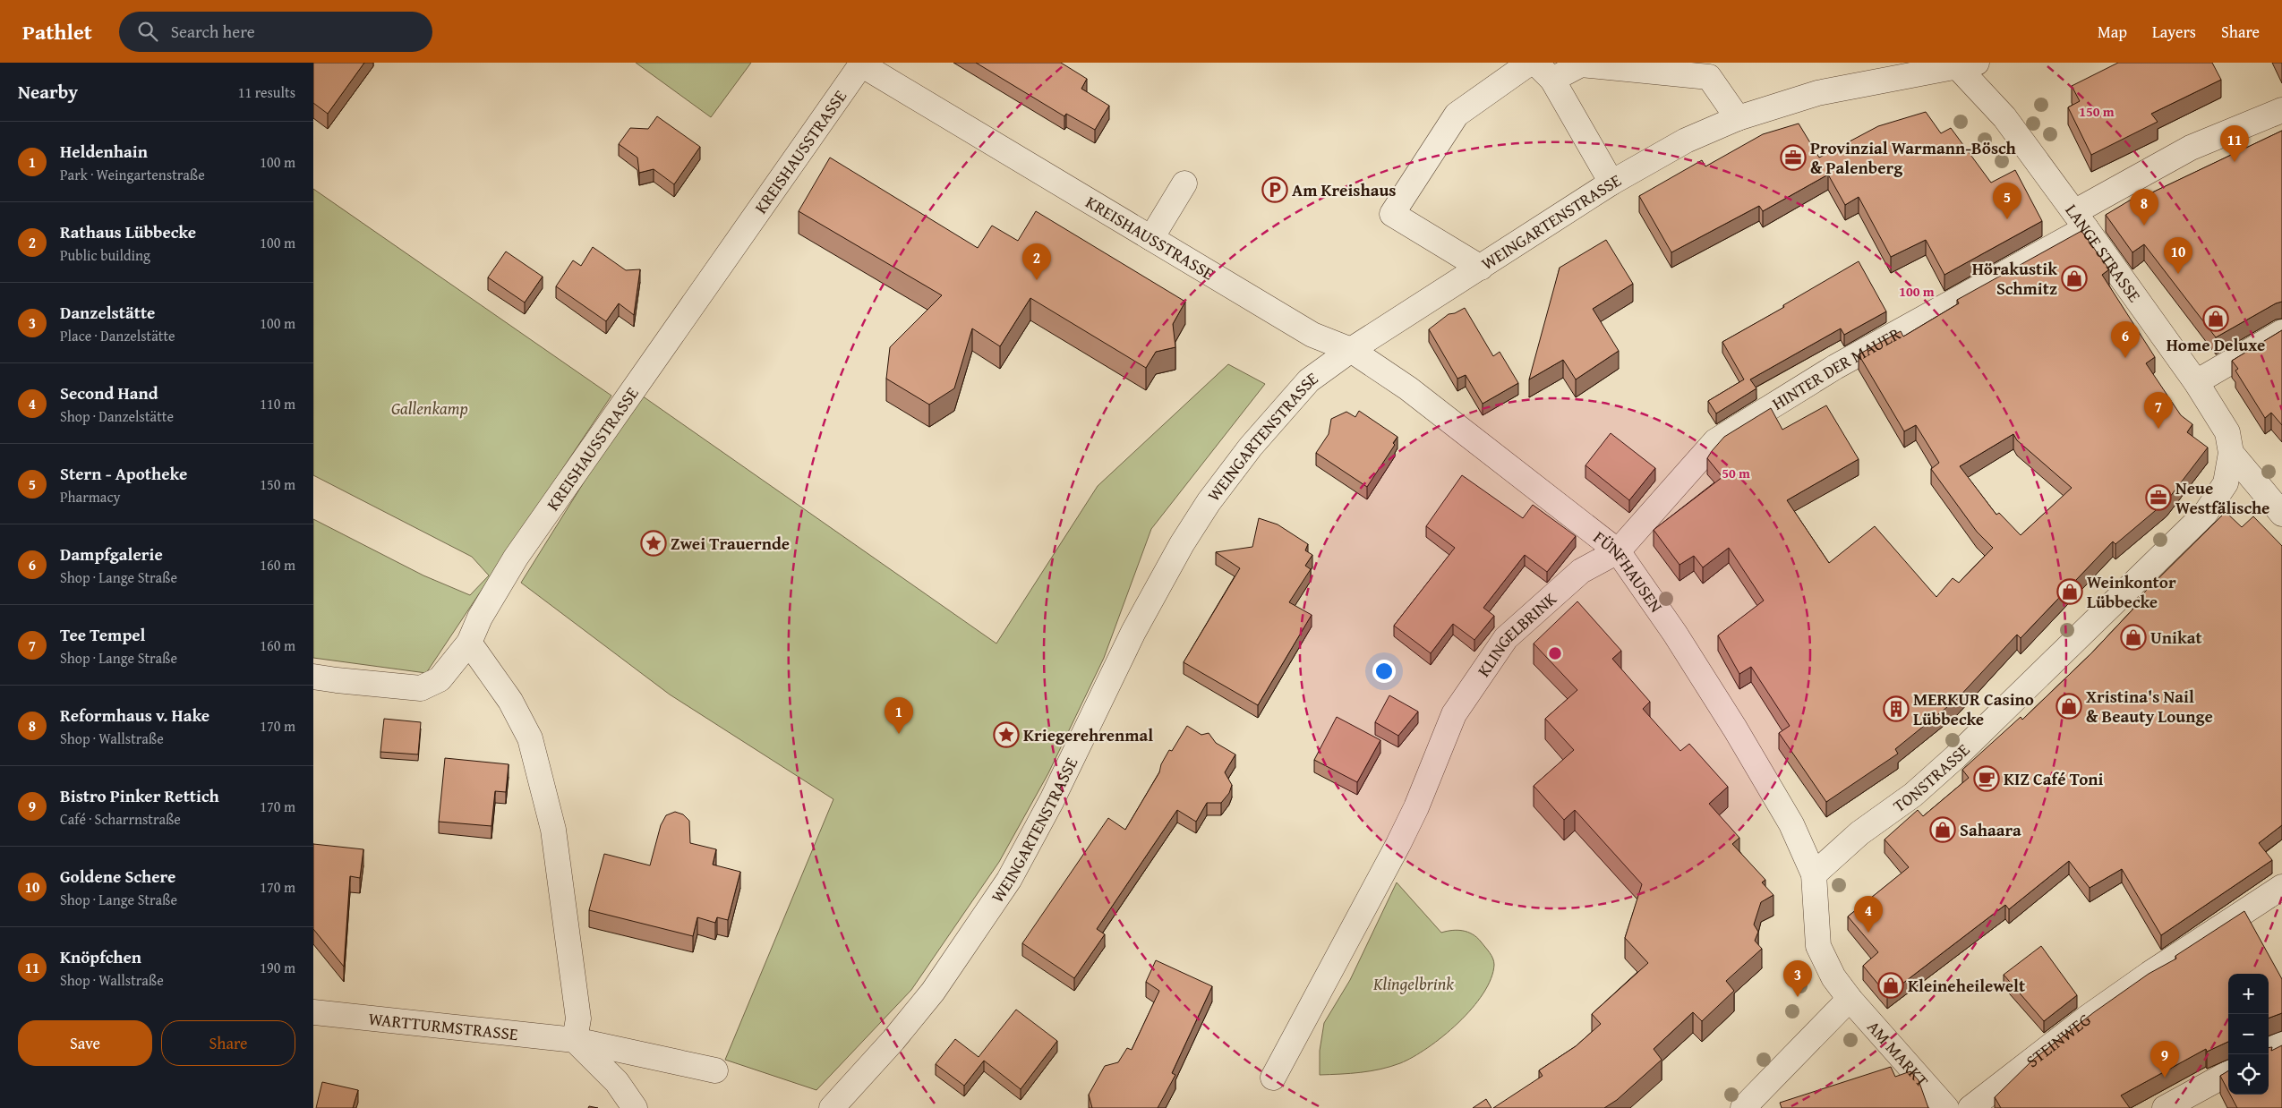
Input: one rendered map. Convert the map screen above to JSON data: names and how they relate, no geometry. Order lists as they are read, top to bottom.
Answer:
{
  "streets": {
    "street": [
      "KREISHAUSSTRASSE",
      "WEINGARTENSTRASSE",
      "LANGE STRASSE",
      "HINTER DER MAUER",
      "FÜNFHAUSEN",
      "KLINGELBRINK",
      "TONSTRASSE",
      "WARTTURMSTRASSE",
      "STEINWEG",
      "AM MARKT"
    ]
  },
  "crossings": [
    ["KREISHAUSSTRASSE", "WEINGARTENSTRASSE"],
    ["KREISHAUSSTRASSE", "FÜNFHAUSEN"],
    ["WEINGARTENSTRASSE", "LANGE STRASSE"],
    ["WEINGARTENSTRASSE", "FÜNFHAUSEN"],
    ["LANGE STRASSE", "HINTER DER MAUER"],
    ["LANGE STRASSE", "TONSTRASSE"],
    ["HINTER DER MAUER", "FÜNFHAUSEN"],
    ["HINTER DER MAUER", "KLINGELBRINK"],
    ["FÜNFHAUSEN", "KLINGELBRINK"],
    ["FÜNFHAUSEN", "TONSTRASSE"],
    ["FÜNFHAUSEN", "AM MARKT"],
    ["TONSTRASSE", "AM MARKT"]
  ],
  "parks": ["Gallenkamp", "Klingelbrink"],
  "places": {
    "office": ["Provinzial Warmann-Bösch & Palenberg", "Neue Westfälische"],
    "parking": ["Am Kreishaus"],
    "shop": [
      "Hörakustik Schmitz",
      "Home Deluxe",
      "Weinkontor Lübbecke",
      "Unikat",
      "Xristina's Nail & Beauty Lounge",
      "Sahaara",
      "Kleineheilewelt"
    ],
    "place": ["Zwei Trauernde", "Kriegerehrenmal"],
    "building": ["MERKUR Casino Lübbecke"],
    "cafe": ["KIZ Café Toni"]
  },
  "page": {
    "header": "Pathlet",
    "search": "Search here",
    "nav": ["Map", "Layers", "Share"],
    "heading": ["Nearby", "11 results"],
    "list": [
      {
        "mark": "1",
        "name": "Heldenhain",
        "note": "Park · Weingartenstraße",
        "value": "100 m"
      },
      {
        "mark": "2",
        "name": "Rathaus Lübbecke",
        "note": "Public building",
        "value": "100 m"
      },
      {
        "mark": "3",
        "name": "Danzelstätte",
        "note": "Place · Danzelstätte",
        "value": "100 m"
      },
      {
        "mark": "4",
        "name": "Second Hand",
        "note": "Shop · Danzelstätte",
        "value": "110 m"
      },
      {
        "mark": "5",
        "name": "Stern - Apotheke",
        "note": "Pharmacy",
        "value": "150 m"
      },
      {
        "mark": "6",
        "name": "Dampfgalerie",
        "note": "Shop · Lange Straße",
        "value": "160 m"
      },
      {
        "mark": "7",
        "name": "Tee Tempel",
        "note": "Shop · Lange Straße",
        "value": "160 m"
      },
      {
        "mark": "8",
        "name": "Reformhaus v. Hake",
        "note": "Shop · Wallstraße",
        "value": "170 m"
      },
      {
        "mark": "9",
        "name": "Bistro Pinker Rettich",
        "note": "Café · Scharrnstraße",
        "value": "170 m"
      },
      {
        "mark": "10",
        "name": "Goldene Schere",
        "note": "Shop · Lange Straße",
        "value": "170 m"
      },
      {
        "mark": "11",
        "name": "Knöpfchen",
        "note": "Shop · Wallstraße",
        "value": "190 m"
      }
    ],
    "pins": [
      "11",
      "5",
      "8",
      "10",
      "2",
      "6",
      "7",
      "1",
      "4",
      "3",
      "9"
    ],
    "map_buttons": ["+", "−"],
    "buttons": ["Save", "Share"]
  },
  "rings": ["150 m", "100 m", "50 m"]
}
